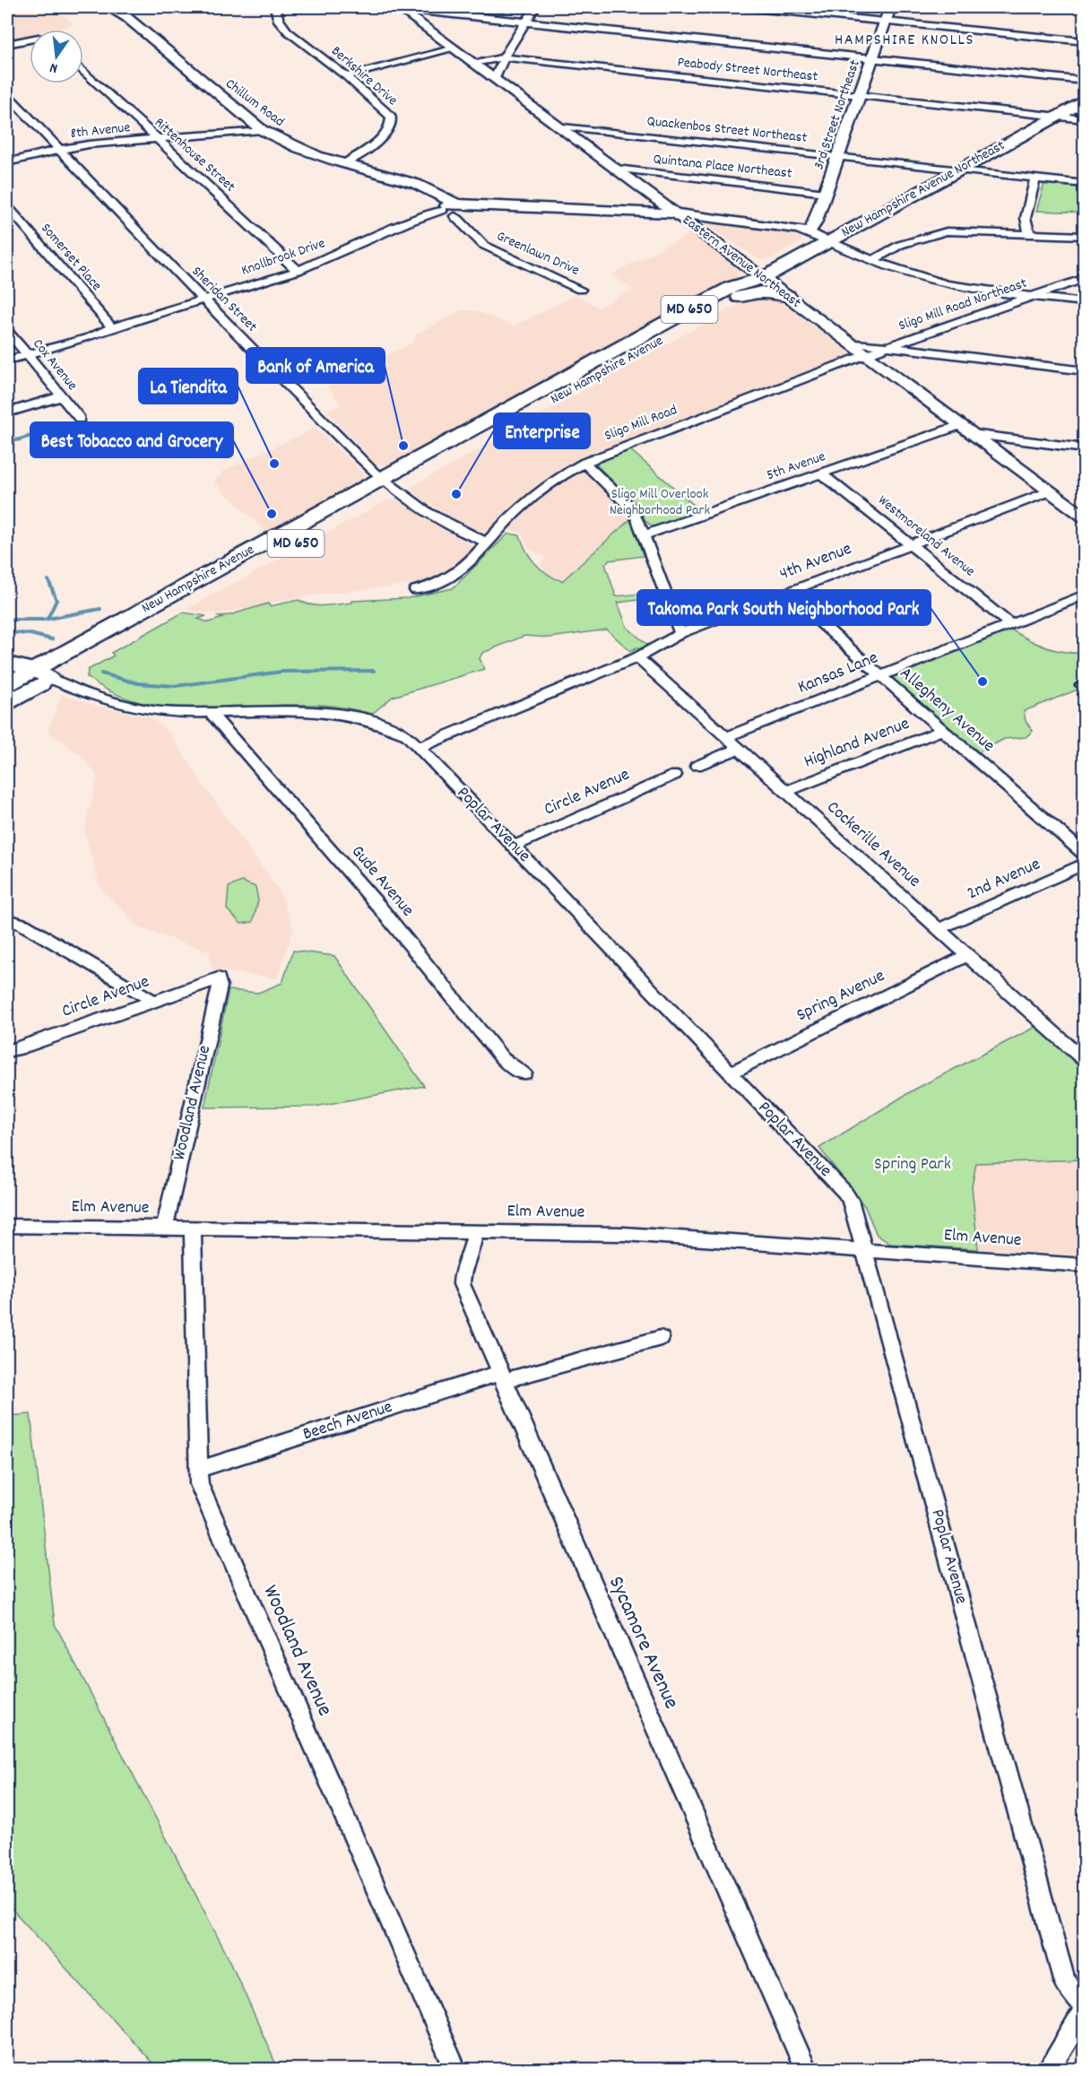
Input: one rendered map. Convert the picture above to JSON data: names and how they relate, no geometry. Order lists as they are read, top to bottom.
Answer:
{
  "streets": {
    "main road": ["New Hampshire Avenue Northeast", "MD 650", "New Hampshire Avenue"],
    "street": [
      "Peabody Street Northeast",
      "Berkshire Drive",
      "Chillum Road",
      "3rd Street Northeast",
      "Quackenbos Street Northeast",
      "8th Avenue",
      "Rittenhouse Street",
      "Quintana Place Northeast",
      "Greenlawn Drive",
      "Somerset Place",
      "Knollbrook Drive",
      "Eastern Avenue Northeast",
      "Sheridan Street",
      "Sligo Mill Road Northeast",
      "Cox Avenue",
      "Sligo Mill Road",
      "5th Avenue",
      "Westmoreland Avenue",
      "4th Avenue",
      "Kansas Lane",
      "Allegheny Avenue",
      "Highland Avenue",
      "Circle Avenue",
      "Poplar Avenue",
      "Cockerille Avenue",
      "2nd Avenue",
      "Gude Avenue",
      "Spring Avenue",
      "Woodland Avenue",
      "Elm Avenue",
      "Beech Avenue",
      "Sycamore Avenue"
    ]
  },
  "crossings": [
    ["Peabody Street Northeast", "3rd Street Northeast"],
    ["Peabody Street Northeast", "New Hampshire Avenue Northeast"],
    ["Peabody Street Northeast", "Eastern Avenue Northeast"],
    ["Berkshire Drive", "Chillum Road"],
    ["Chillum Road", "8th Avenue"],
    ["Chillum Road", "Greenlawn Drive"],
    ["Chillum Road", "Knollbrook Drive"],
    ["3rd Street Northeast", "Quackenbos Street Northeast"],
    ["3rd Street Northeast", "Quintana Place Northeast"],
    ["Quackenbos Street Northeast", "New Hampshire Avenue Northeast"],
    ["Quackenbos Street Northeast", "Eastern Avenue Northeast"],
    ["8th Avenue", "Rittenhouse Street"],
    ["8th Avenue", "Sheridan Street"],
    ["Rittenhouse Street", "Knollbrook Drive"],
    ["Quintana Place Northeast", "Eastern Avenue Northeast"],
    ["New Hampshire Avenue Northeast", "Eastern Avenue Northeast"],
    ["New Hampshire Avenue Northeast", "New Hampshire Avenue"],
    ["Greenlawn Drive", "Knollbrook Drive"],
    ["Somerset Place", "Knollbrook Drive"],
    ["Knollbrook Drive", "Sheridan Street"],
    ["Knollbrook Drive", "Cox Avenue"],
    ["Eastern Avenue Northeast", "Sligo Mill Road Northeast"],
    ["Eastern Avenue Northeast", "New Hampshire Avenue"],
    ["Eastern Avenue Northeast", "5th Avenue"],
    ["Eastern Avenue Northeast", "4th Avenue"],
    ["Sheridan Street", "New Hampshire Avenue"],
    ["Sheridan Street", "Sligo Mill Road"],
    ["Sligo Mill Road Northeast", "Sligo Mill Road"],
    ["New Hampshire Avenue", "Poplar Avenue"],
    ["5th Avenue", "Westmoreland Avenue"],
    ["Westmoreland Avenue", "4th Avenue"],
    ["Westmoreland Avenue", "Kansas Lane"],
    ["4th Avenue", "Allegheny Avenue"],
    ["4th Avenue", "Poplar Avenue"],
    ["4th Avenue", "Cockerille Avenue"],
    ["Kansas Lane", "Allegheny Avenue"],
    ["Kansas Lane", "Cockerille Avenue"],
    ["Allegheny Avenue", "Highland Avenue"],
    ["Highland Avenue", "Cockerille Avenue"],
    ["Circle Avenue", "Poplar Avenue"],
    ["Circle Avenue", "Woodland Avenue"],
    ["Poplar Avenue", "Gude Avenue"],
    ["Poplar Avenue", "Spring Avenue"],
    ["Poplar Avenue", "Elm Avenue"],
    ["Cockerille Avenue", "2nd Avenue"],
    ["Cockerille Avenue", "Spring Avenue"],
    ["Woodland Avenue", "Elm Avenue"],
    ["Woodland Avenue", "Beech Avenue"],
    ["Elm Avenue", "Sycamore Avenue"],
    ["Beech Avenue", "Sycamore Avenue"]
  ],
  "districts": ["HAMPSHIRE KNOLLS"],
  "parks": ["Sligo Mill Overlook Neighborhood Park", "Spring Park"],
  "places": [
    "Bank of America",
    "La Tiendita",
    "Enterprise",
    "Best Tobacco and Grocery",
    "Takoma Park South Neighborhood Park"
  ],
  "north": "bottom"
}
